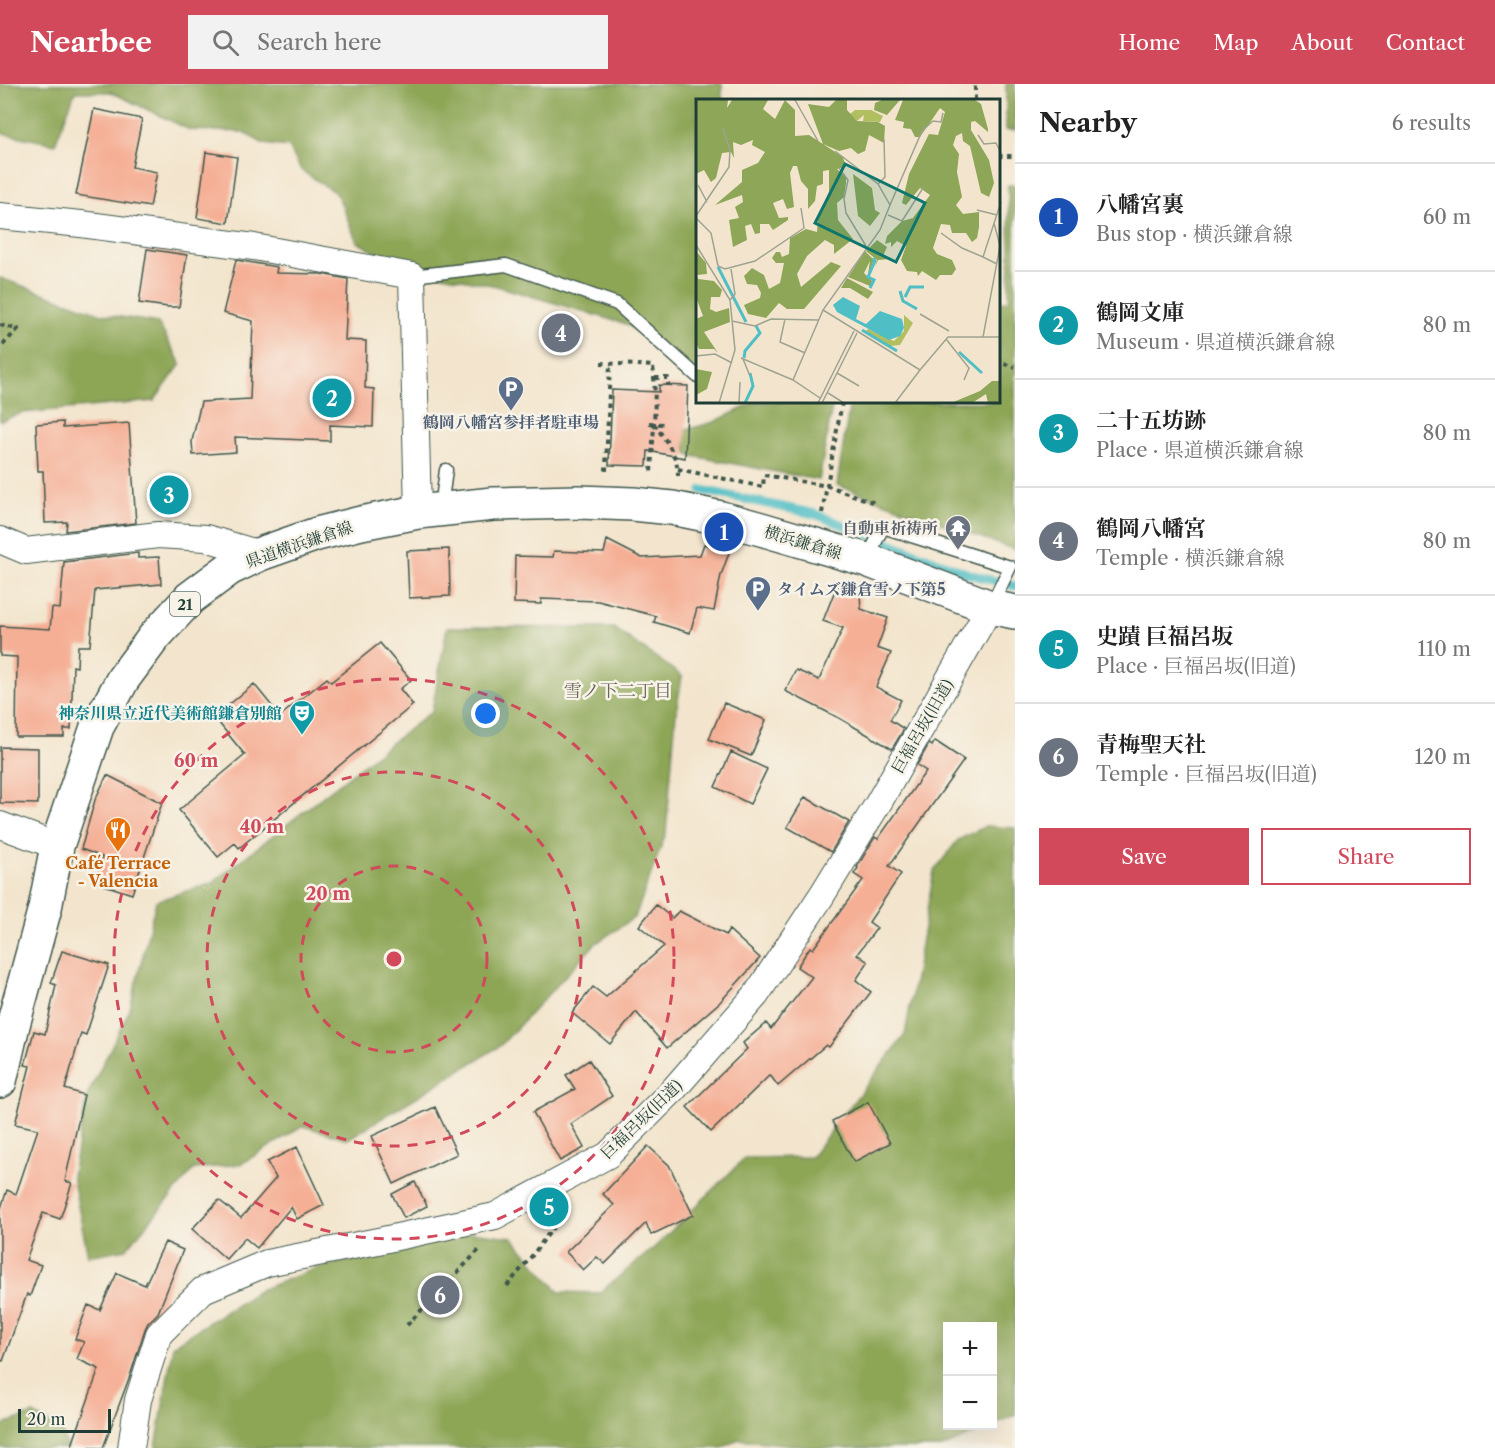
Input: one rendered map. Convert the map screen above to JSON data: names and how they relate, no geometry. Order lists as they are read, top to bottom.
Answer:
{
  "streets": {
    "main road": ["横浜鎌倉線", "県道横浜鎌倉線", "21"],
    "street": ["巨福呂坂(旧道)"]
  },
  "crossings": [
    ["横浜鎌倉線", "県道横浜鎌倉線"],
    ["横浜鎌倉線", "巨福呂坂(旧道)"]
  ],
  "districts": ["雪ノ下二丁目"],
  "places": {
    "parking": ["鶴岡八幡宮参拝者駐車場", "タイムズ鎌倉雪ノ下第5"],
    "temple": ["自動車祈祷所"],
    "theatre": ["神奈川県立近代美術館鎌倉別館"],
    "restaurant": ["Café Terrace - Valencia"]
  },
  "scale_bar": "20 m",
  "page": {
    "header": "Nearbee",
    "search": "Search here",
    "nav": [
      "Home",
      "Map",
      "About",
      "Contact"
    ],
    "heading": ["Nearby", "6 results"],
    "list": [
      {
        "mark": "1",
        "name": "八幡宮裏",
        "note": "Bus stop · 横浜鎌倉線",
        "value": "60 m"
      },
      {
        "mark": "2",
        "name": "鶴岡文庫",
        "note": "Museum · 県道横浜鎌倉線",
        "value": "80 m"
      },
      {
        "mark": "3",
        "name": "二十五坊跡",
        "note": "Place · 県道横浜鎌倉線",
        "value": "80 m"
      },
      {
        "mark": "4",
        "name": "鶴岡八幡宮",
        "note": "Temple · 横浜鎌倉線",
        "value": "80 m"
      },
      {
        "mark": "5",
        "name": "史蹟 巨福呂坂",
        "note": "Place · 巨福呂坂(旧道)",
        "value": "110 m"
      },
      {
        "mark": "6",
        "name": "青梅聖天社",
        "note": "Temple · 巨福呂坂(旧道)",
        "value": "120 m"
      }
    ],
    "pins": [
      "4",
      "2",
      "3",
      "1",
      "5",
      "6"
    ],
    "buttons": ["Save", "Share"],
    "map_buttons": ["+", "−"],
    "scale": "20 m"
  },
  "rings": ["60 m", "40 m", "20 m"]
}
